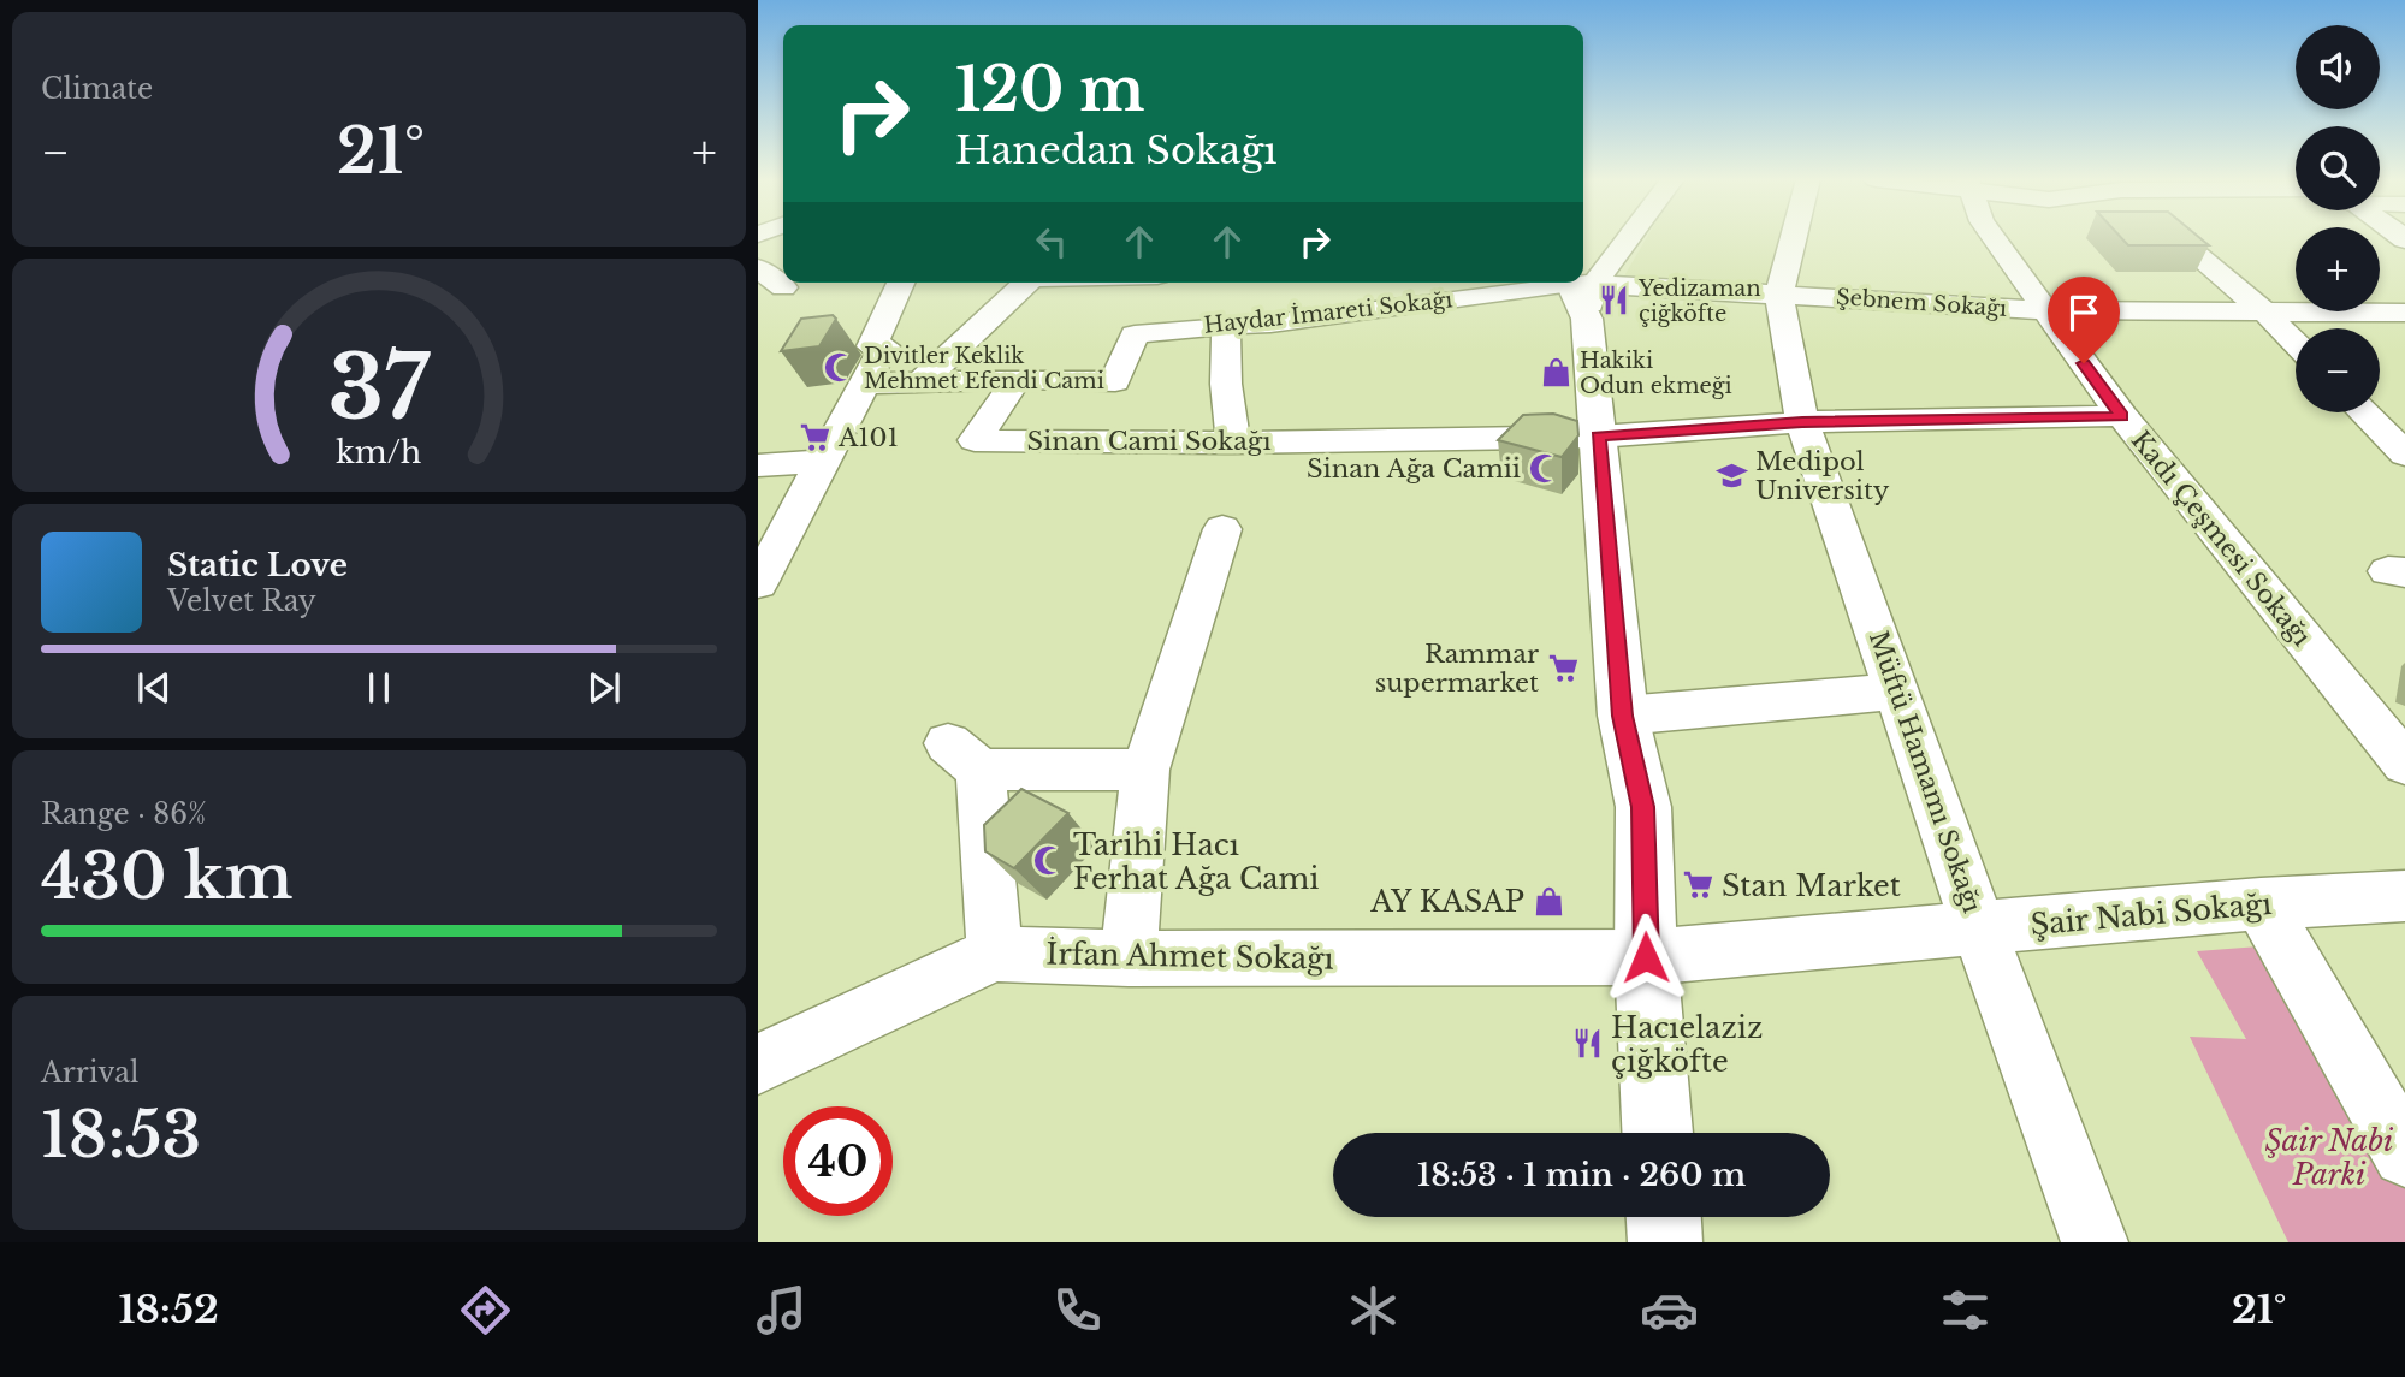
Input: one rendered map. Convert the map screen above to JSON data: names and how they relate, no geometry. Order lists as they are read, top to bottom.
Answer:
{
  "streets": {
    "street": [
      "Şebnem Sokağı",
      "Haydar İmareti Sokağı",
      "Sinan Cami Sokağı",
      "Kadı Çeşmesi Sokağı",
      "Müftü Hamamı Sokağı",
      "Şair Nabi Sokağı",
      "İrfan Ahmet Sokağı"
    ]
  },
  "crossings": [
    ["Şebnem Sokağı", "Haydar İmareti Sokağı"],
    ["Şebnem Sokağı", "Kadı Çeşmesi Sokağı"],
    ["Şebnem Sokağı", "Müftü Hamamı Sokağı"],
    ["Haydar İmareti Sokağı", "Sinan Cami Sokağı"],
    ["Haydar İmareti Sokağı", "Müftü Hamamı Sokağı"],
    ["Sinan Cami Sokağı", "Kadı Çeşmesi Sokağı"],
    ["Sinan Cami Sokağı", "Müftü Hamamı Sokağı"],
    ["Müftü Hamamı Sokağı", "Şair Nabi Sokağı"],
    ["Şair Nabi Sokağı", "İrfan Ahmet Sokağı"]
  ],
  "parks": ["Şair Nabi Parki"],
  "places": {
    "restaurant": ["Yedizaman çiğköfte", "Hacıelaziz çiğköfte"],
    "mosque": ["Divitler Keklik Mehmet Efendi Cami", "Sinan Ağa Camii", "Tarihi Hacı Ferhat Ağa Cami"],
    "shop": ["Hakiki Odun ekmeği", "AY KASAP"],
    "supermarket": ["A101", "Rammar supermarket", "Stan Market"],
    "school or university": ["Medipol University"]
  },
  "page": {
    "tile": [
      "Climate",
      ["Range · 86%", "430 km"],
      ["Arrival", "18:53"]
    ],
    "map_buttons": ["+", "−"],
    "turn": ["120 m", "Hanedan Sokağı"],
    "heat": ["−", "21°", "+"],
    "song": ["Static Love", "Velvet Ray"],
    "limit": "40",
    "trip": "18:53 · 1 min · 260 m",
    "tabs": ["18:52", "21°"],
    "gauge": ["37", "km/h"]
  }
}
